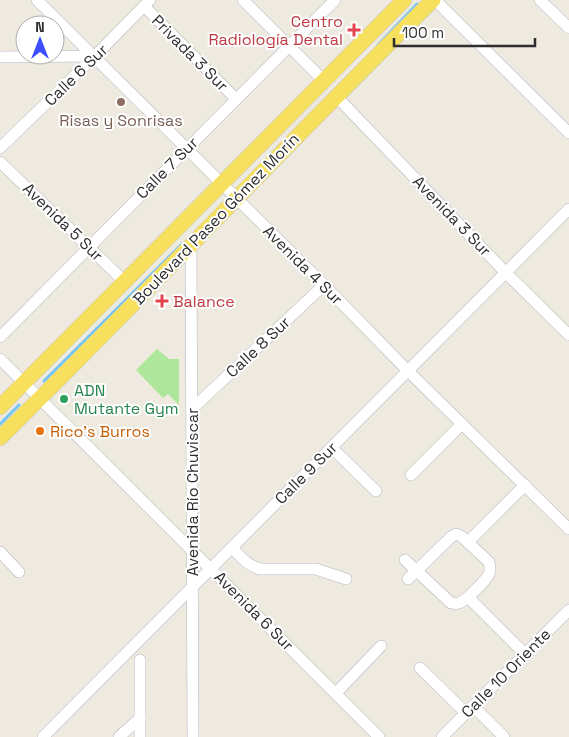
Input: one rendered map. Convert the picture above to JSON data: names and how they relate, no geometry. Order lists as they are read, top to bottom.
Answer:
{
  "streets": {
    "main road": ["Boulevard Paseo Gómez Morín"],
    "street": [
      "Privada 3 Sur",
      "Calle 6 Sur",
      "Calle 7 Sur",
      "Avenida 3 Sur",
      "Avenida 5 Sur",
      "Avenida 4 Sur",
      "Calle 8 Sur",
      "Calle 9 Sur",
      "Avenida Río Chuviscar",
      "Avenida 6 Sur",
      "Calle 10 Oriente"
    ]
  },
  "crossings": [
    ["Privada 3 Sur", "Calle 6 Sur"],
    ["Privada 3 Sur", "Calle 7 Sur"],
    ["Calle 6 Sur", "Avenida 4 Sur"],
    ["Calle 7 Sur", "Avenida 5 Sur"],
    ["Calle 7 Sur", "Avenida 4 Sur"],
    ["Avenida 3 Sur", "Boulevard Paseo Gómez Morín"],
    ["Avenida 3 Sur", "Calle 9 Sur"],
    ["Boulevard Paseo Gómez Morín", "Avenida 5 Sur"],
    ["Boulevard Paseo Gómez Morín", "Avenida 4 Sur"],
    ["Boulevard Paseo Gómez Morín", "Avenida Río Chuviscar"],
    ["Boulevard Paseo Gómez Morín", "Avenida 6 Sur"],
    ["Avenida 4 Sur", "Calle 8 Sur"],
    ["Avenida 4 Sur", "Calle 9 Sur"],
    ["Calle 8 Sur", "Avenida Río Chuviscar"],
    ["Calle 9 Sur", "Avenida Río Chuviscar"],
    ["Calle 9 Sur", "Avenida 6 Sur"],
    ["Avenida Río Chuviscar", "Avenida 6 Sur"]
  ],
  "places": {
    "health": ["Centro Radiología Dental", "Balance"],
    "other": ["Risas y Sonrisas", "ADN Mutante Gym", "Rico's Burros"]
  },
  "scale_bar": "100 m",
  "north": "top"
}
